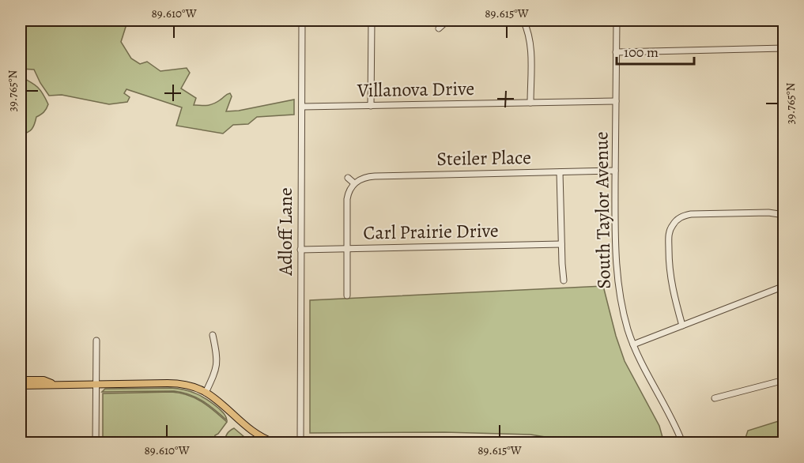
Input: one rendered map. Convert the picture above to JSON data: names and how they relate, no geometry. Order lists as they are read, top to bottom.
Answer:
{
  "streets": {
    "street": [
      "Villanova Drive",
      "Steiler Place",
      "South Taylor Avenue",
      "Adloff Lane",
      "Carl Prairie Drive"
    ]
  },
  "crossings": [
    ["Villanova Drive", "South Taylor Avenue"],
    ["Villanova Drive", "Adloff Lane"],
    ["Steiler Place", "South Taylor Avenue"],
    ["Adloff Lane", "Carl Prairie Drive"]
  ],
  "scale_bar": "100 m",
  "coordinates": ["89.610°W", "89.615°W", "39.765°N"]
}
